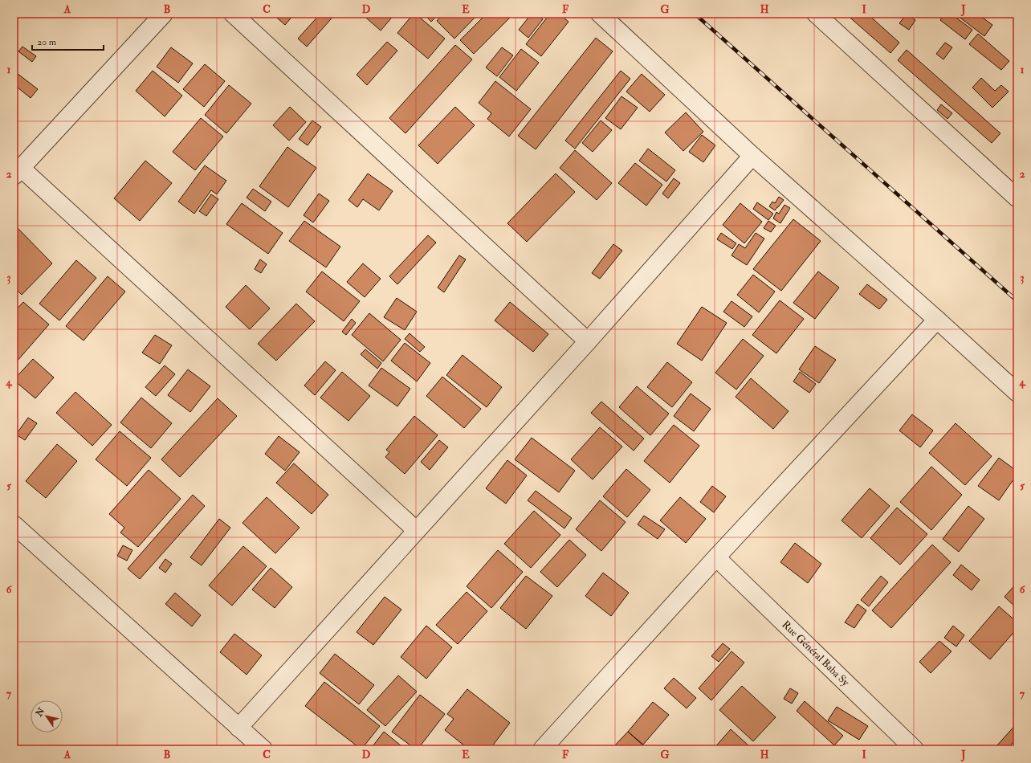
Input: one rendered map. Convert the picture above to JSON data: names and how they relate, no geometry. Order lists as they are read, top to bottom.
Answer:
{
  "streets": {
    "street": ["Rue Général Baba Sy"]
  },
  "scale_bar": "20 m",
  "north": "top left",
  "grid": {
    "columns": [
      "A",
      "B",
      "C",
      "D",
      "E",
      "F",
      "G",
      "H",
      "I",
      "J"
    ],
    "rows": [
      "1",
      "2",
      "3",
      "4",
      "5",
      "6",
      "7"
    ]
  }
}
